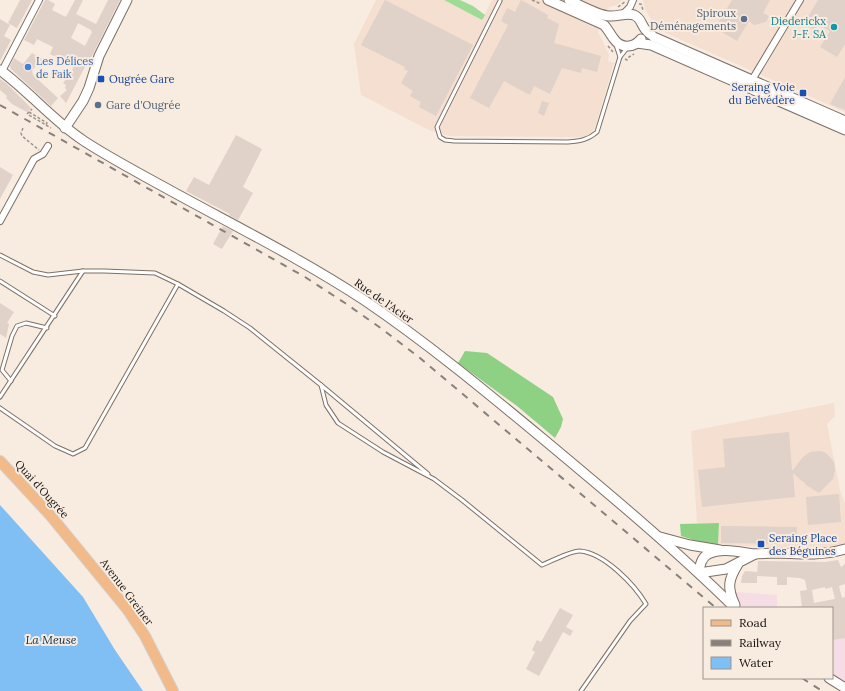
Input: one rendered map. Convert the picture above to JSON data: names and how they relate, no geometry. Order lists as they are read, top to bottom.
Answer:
{
  "streets": {
    "main road": ["Rue de l'Acier", "Quai d'Ougrée", "Avenue Greiner"]
  },
  "crossings": [
    ["Quai d'Ougrée", "Avenue Greiner"]
  ],
  "water": ["La Meuse"],
  "places": {
    "other": [
      "Spiroux Déménagements",
      "Diederickx J-F. SA",
      "Les Délices de Faik",
      "Gare d'Ougrée"
    ],
    "transit": ["Ougrée Gare", "Seraing Voie du Belvédère", "Seraing Place des Béguines"]
  },
  "legend": ["Road", "Railway", "Water"]
}
